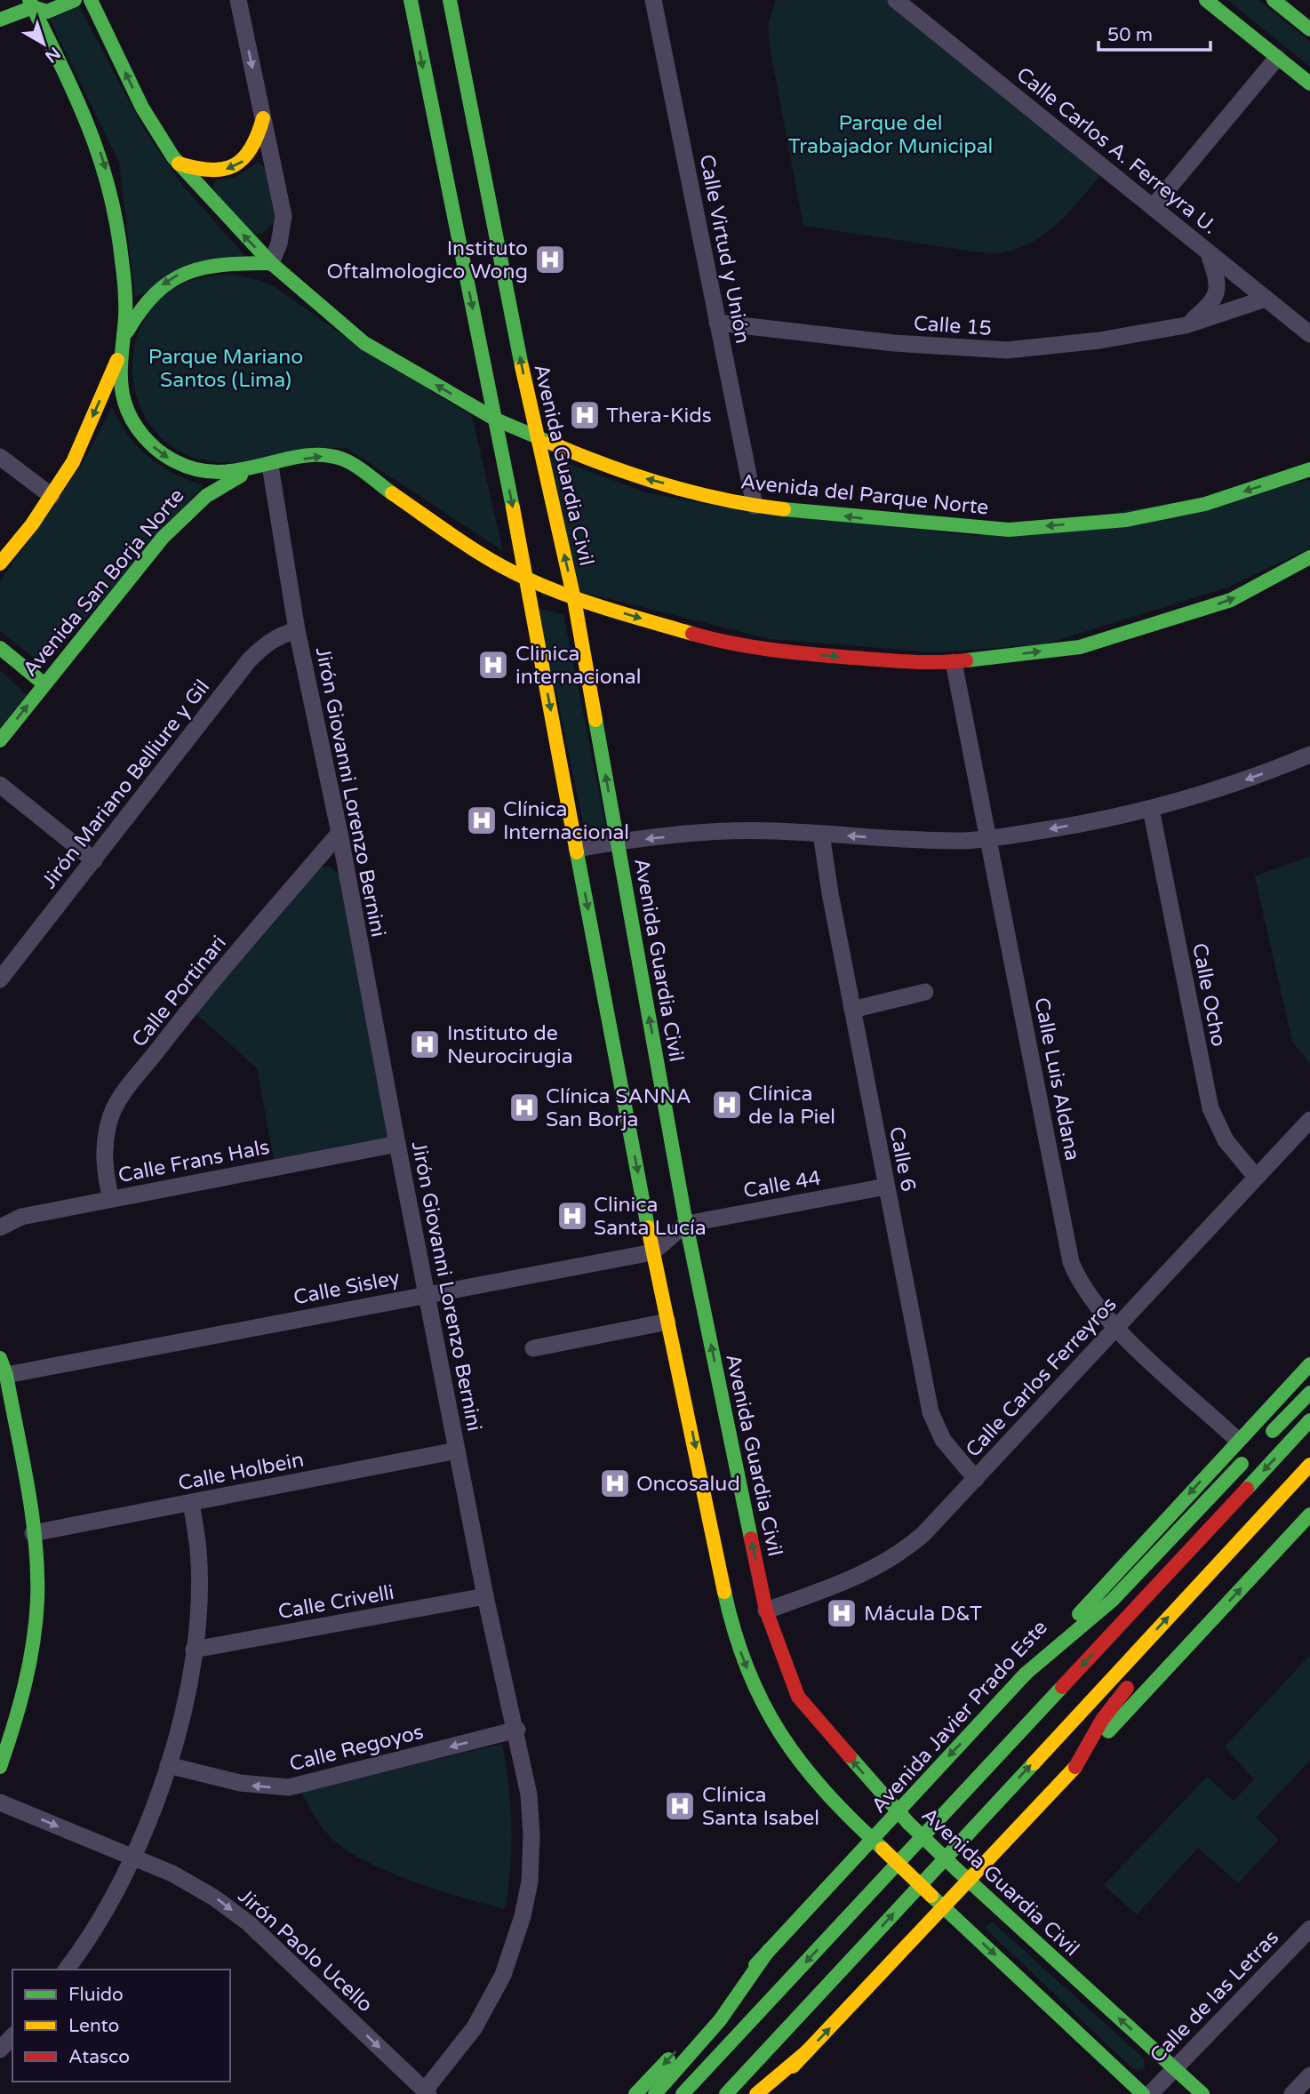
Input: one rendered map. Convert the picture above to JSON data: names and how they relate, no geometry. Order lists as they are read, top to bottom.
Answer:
{
  "streets": {
    "main road": [
      "Avenida Guardia Civil",
      "Avenida del Parque Norte",
      "Avenida San Borja Norte",
      "Avenida Javier Prado Este"
    ],
    "street": [
      "Calle Carlos A. Ferreyra U.",
      "Calle Virtud y Unión",
      "Calle 15",
      "Jirón Mariano Belliure y Gil",
      "Jirón Giovanni Lorenzo Bernini",
      "Calle Portinari",
      "Calle Ocho",
      "Calle Luis Aldana",
      "Calle 6",
      "Calle Frans Hals",
      "Calle 44",
      "Calle Sisley",
      "Calle Carlos Ferreyros",
      "Calle Holbein",
      "Calle Crivelli",
      "Calle Regoyos",
      "Jirón Paolo Ucello",
      "Calle de las Letras"
    ]
  },
  "crossings": [
    ["Calle Carlos A. Ferreyra U.", "Calle 15"],
    ["Calle Virtud y Unión", "Calle 15"],
    ["Calle Virtud y Unión", "Avenida del Parque Norte"],
    ["Avenida Guardia Civil", "Avenida del Parque Norte"],
    ["Avenida Guardia Civil", "Calle 44"],
    ["Avenida Guardia Civil", "Calle Sisley"],
    ["Avenida Guardia Civil", "Calle Carlos Ferreyros"],
    ["Avenida Guardia Civil", "Avenida Javier Prado Este"],
    ["Avenida Guardia Civil", "Calle de las Letras"],
    ["Avenida San Borja Norte", "Jirón Giovanni Lorenzo Bernini"],
    ["Jirón Mariano Belliure y Gil", "Jirón Giovanni Lorenzo Bernini"],
    ["Jirón Giovanni Lorenzo Bernini", "Calle Portinari"],
    ["Jirón Giovanni Lorenzo Bernini", "Calle Frans Hals"],
    ["Jirón Giovanni Lorenzo Bernini", "Calle Sisley"],
    ["Jirón Giovanni Lorenzo Bernini", "Calle Holbein"],
    ["Jirón Giovanni Lorenzo Bernini", "Calle Crivelli"],
    ["Jirón Giovanni Lorenzo Bernini", "Calle Regoyos"],
    ["Jirón Giovanni Lorenzo Bernini", "Jirón Paolo Ucello"],
    ["Calle Portinari", "Calle Frans Hals"],
    ["Calle Ocho", "Calle Carlos Ferreyros"],
    ["Calle Luis Aldana", "Calle Carlos Ferreyros"],
    ["Calle Luis Aldana", "Avenida Javier Prado Este"],
    ["Calle 6", "Calle 44"],
    ["Calle 6", "Calle Carlos Ferreyros"],
    ["Calle 44", "Calle Sisley"]
  ],
  "one_way": ["Avenida del Parque Norte", "Calle Regoyos", "Jirón Paolo Ucello"],
  "parks": ["Parque del Trabajador Municipal", "Parque Mariano Santos (Lima)"],
  "places": {
    "hospital": [
      "Instituto Oftalmologico Wong",
      "Thera-Kids",
      "Clinica internacional",
      "Clínica Internacional",
      "Instituto de Neurocirugia",
      "Clínica de la Piel",
      "Clínica SANNA San Borja",
      "Clinica Santa Lucía",
      "Oncosalud",
      "Mácula D&T",
      "Clínica Santa Isabel"
    ]
  },
  "legend": ["Fluido", "Lento", "Atasco"],
  "scale_bar": "50 m",
  "north": "bottom right"
}
